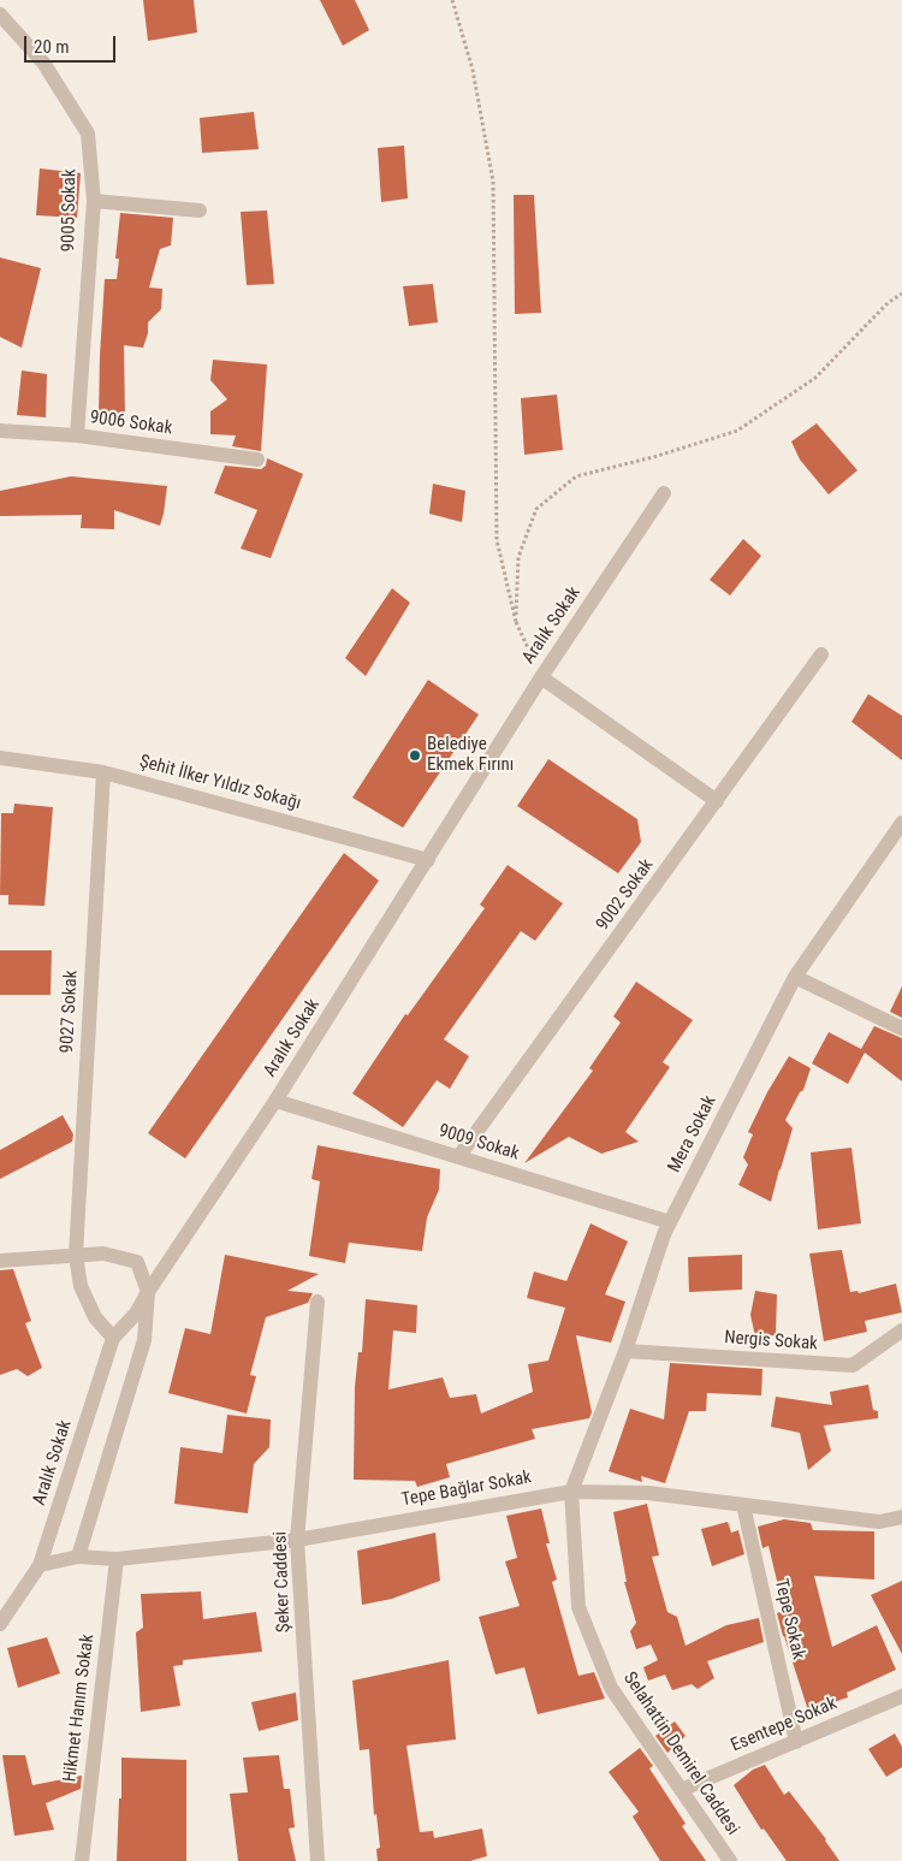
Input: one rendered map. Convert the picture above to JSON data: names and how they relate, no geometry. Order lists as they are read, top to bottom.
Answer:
{
  "streets": {
    "street": [
      "9005 Sokak",
      "9006 Sokak",
      "Aralık Sokak",
      "Şehit İlker Yıldız Sokağı",
      "9002 Sokak",
      "9027 Sokak",
      "Mera Sokak",
      "9009 Sokak",
      "Nergis Sokak",
      "Tepe Bağlar Sokak",
      "Şeker Caddesi",
      "Tepe Sokak",
      "Hikmet Hanım Sokak",
      "Esentepe Sokak",
      "Selahattin Demirel Caddesi"
    ]
  },
  "crossings": [
    ["9005 Sokak", "9006 Sokak"],
    ["Aralık Sokak", "Şehit İlker Yıldız Sokağı"],
    ["Aralık Sokak", "9027 Sokak"],
    ["Aralık Sokak", "9009 Sokak"],
    ["Aralık Sokak", "Tepe Bağlar Sokak"],
    ["Şehit İlker Yıldız Sokağı", "9027 Sokak"],
    ["9002 Sokak", "9009 Sokak"],
    ["Mera Sokak", "9009 Sokak"],
    ["Mera Sokak", "Nergis Sokak"],
    ["Mera Sokak", "Tepe Bağlar Sokak"],
    ["Mera Sokak", "Selahattin Demirel Caddesi"],
    ["Tepe Bağlar Sokak", "Şeker Caddesi"],
    ["Tepe Bağlar Sokak", "Tepe Sokak"],
    ["Tepe Bağlar Sokak", "Hikmet Hanım Sokak"],
    ["Tepe Bağlar Sokak", "Selahattin Demirel Caddesi"],
    ["Tepe Sokak", "Esentepe Sokak"],
    ["Esentepe Sokak", "Selahattin Demirel Caddesi"]
  ],
  "places": ["Belediye Ekmek Fırını"],
  "scale_bar": "20 m"
}
